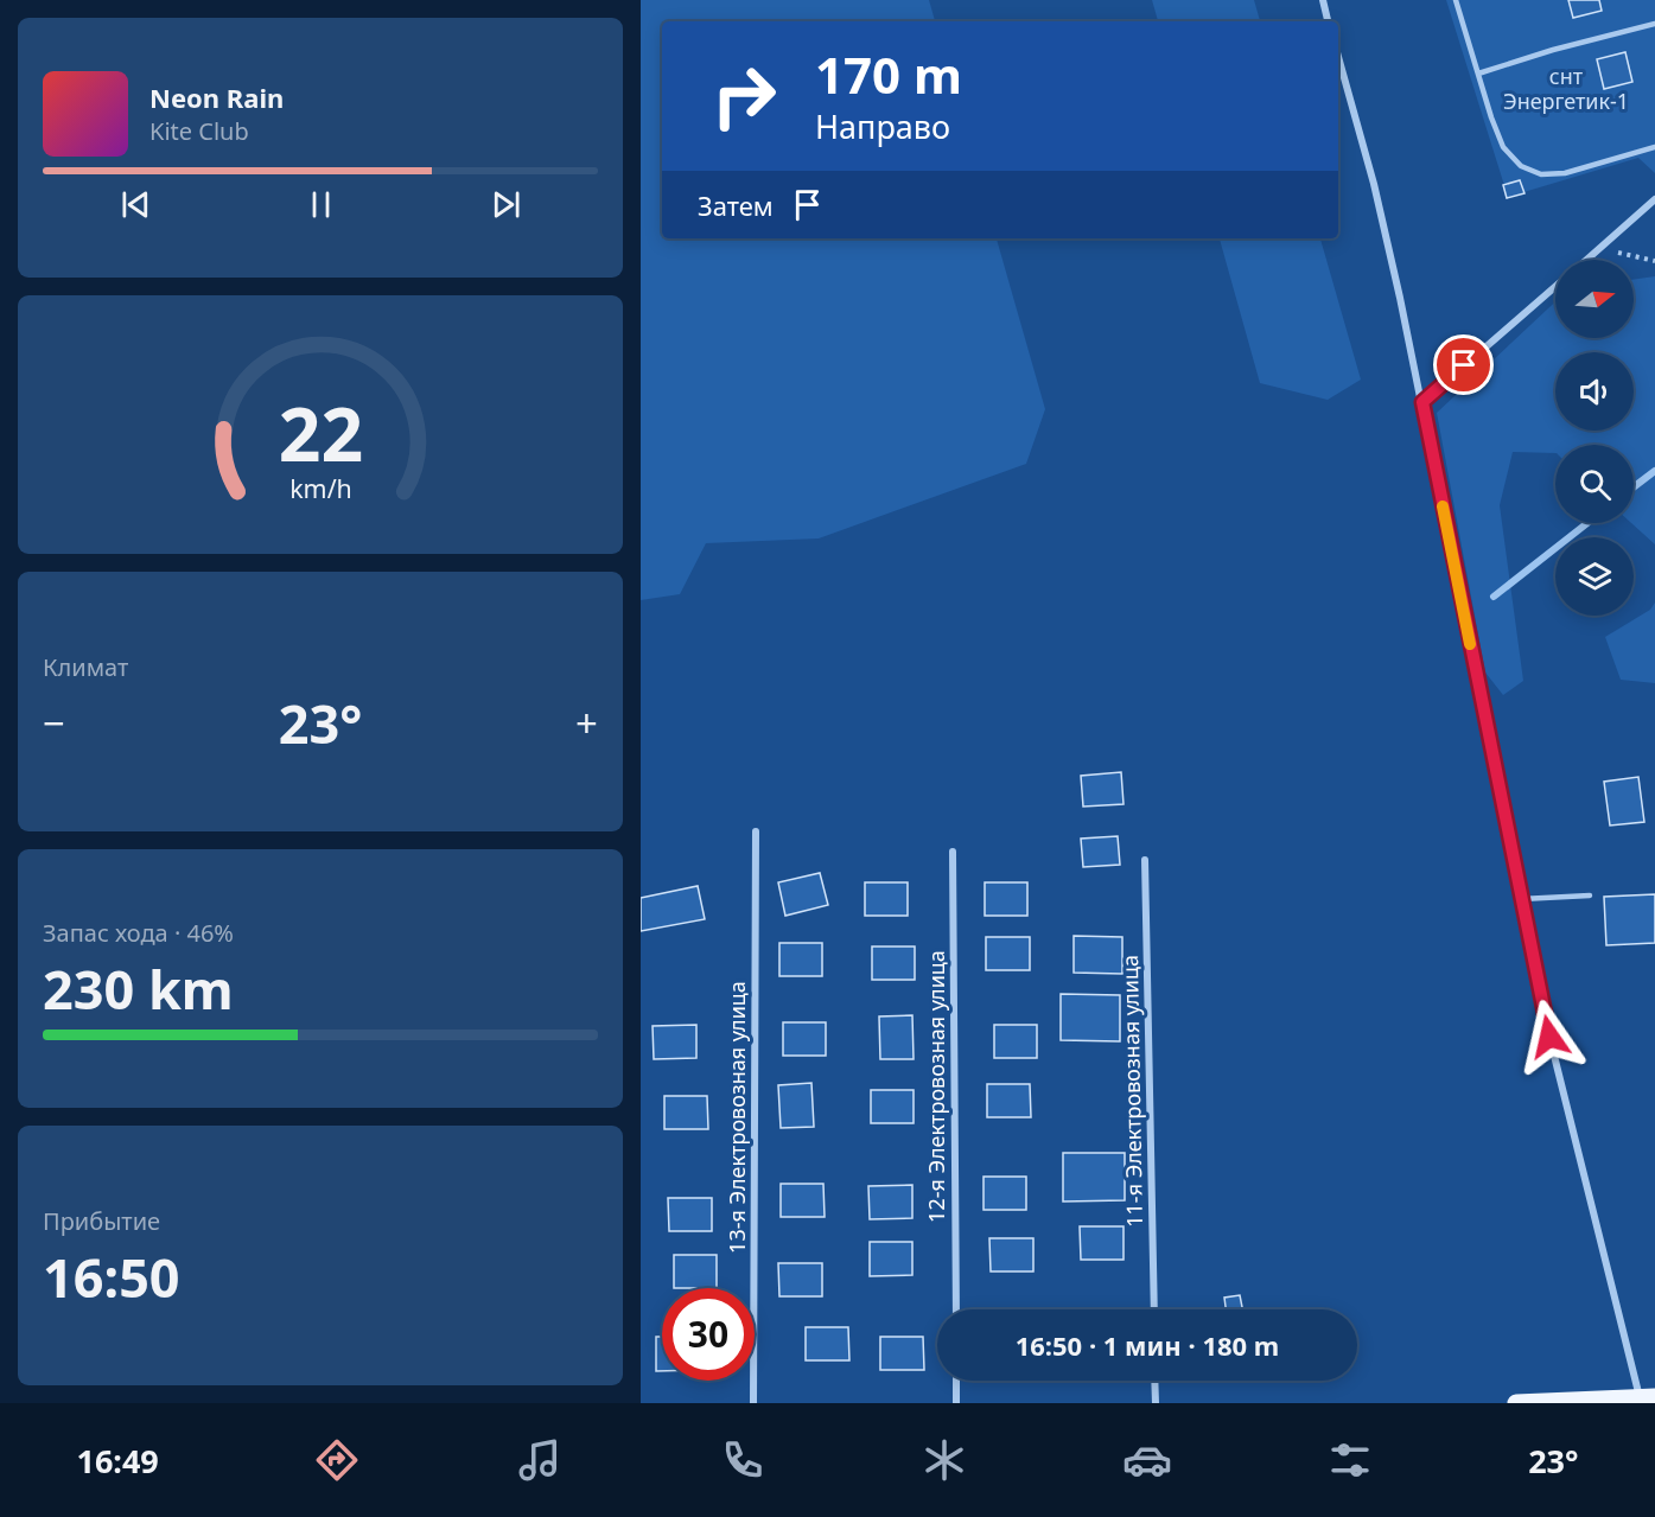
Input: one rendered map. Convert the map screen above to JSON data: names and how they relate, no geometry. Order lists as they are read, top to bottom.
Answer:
{
  "streets": {
    "street": ["12-я Электровозная улица", "11-я Электровозная улица", "13-я Электровозная улица"]
  },
  "parks": ["снт Энергетик-1"],
  "north": "right",
  "page": {
    "turn": ["170 m", "Направо"],
    "song": ["Neon Rain", "Kite Club"],
    "then": "Затем",
    "tile": [
      "Климат",
      ["Запас хода · 46%", "230 km"],
      ["Прибытие", "16:50"]
    ],
    "heat": ["−", "23°", "+"],
    "limit": "30",
    "trip": "16:50 · 1 мин · 180 m",
    "tabs": ["16:49", "23°"],
    "gauge": ["22", "km/h"]
  }
}
